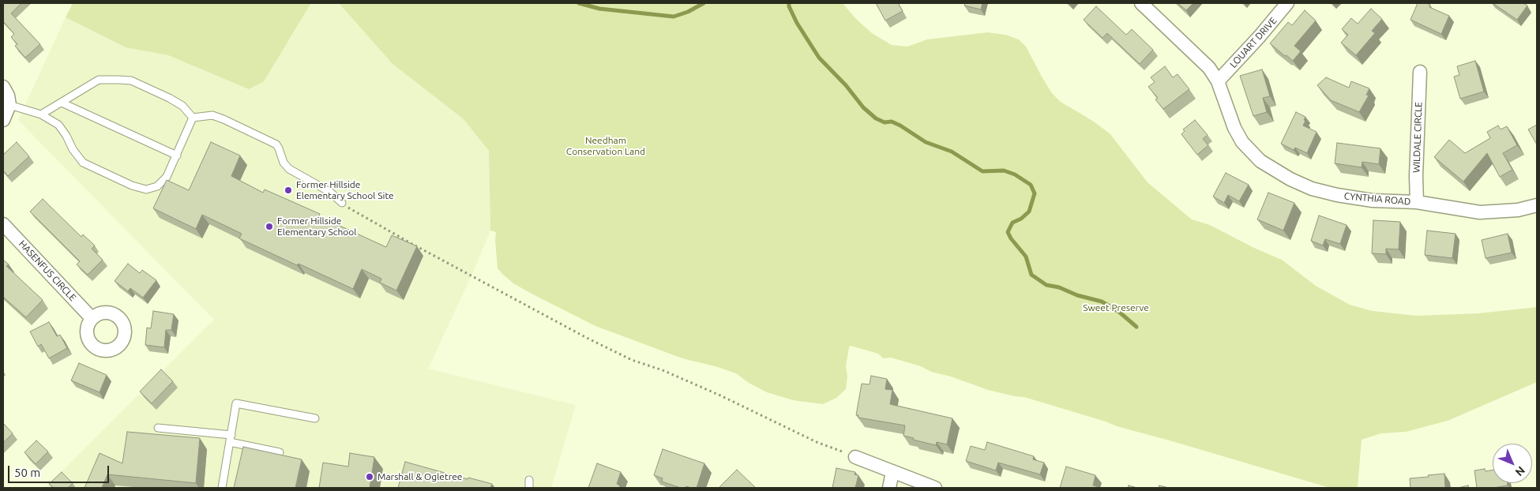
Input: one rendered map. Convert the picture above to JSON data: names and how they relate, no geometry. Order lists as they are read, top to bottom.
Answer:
{
  "streets": {
    "street": [
      "LOUART DRIVE",
      "WILDALE CIRCLE",
      "CYNTHIA ROAD",
      "HASENFUS CIRCLE"
    ]
  },
  "crossings": [
    ["LOUART DRIVE", "CYNTHIA ROAD"],
    ["WILDALE CIRCLE", "CYNTHIA ROAD"]
  ],
  "parks": ["Needham Conservation Land", "Sweet Preserve"],
  "places": ["Former Hillside Elementary School Site", "Former Hillside Elementary School", "Marshall & Ogletree"],
  "scale_bar": "50 m",
  "north": "bottom right"
}
